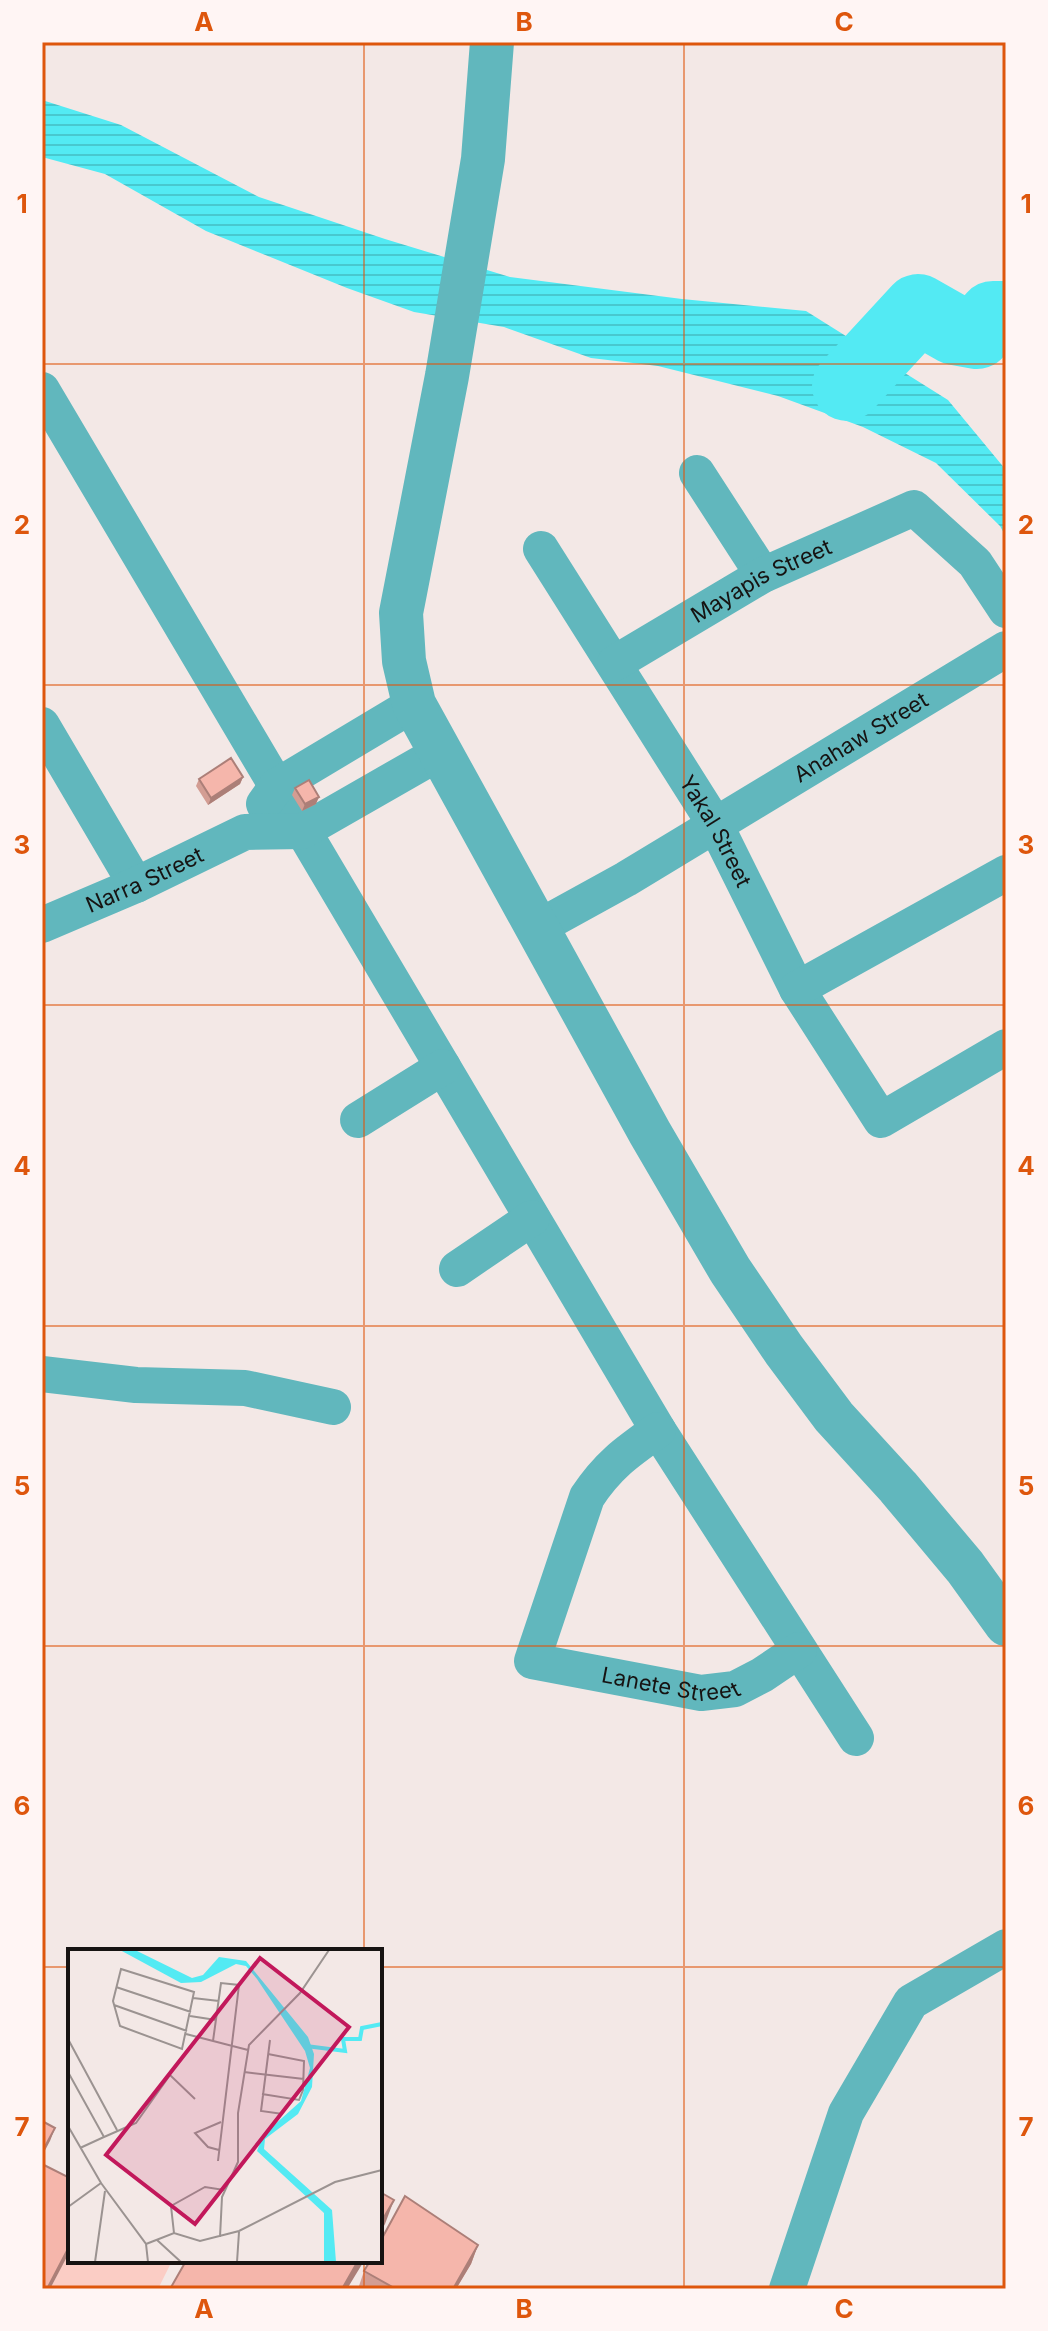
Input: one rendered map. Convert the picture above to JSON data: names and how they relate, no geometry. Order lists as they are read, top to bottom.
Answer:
{
  "streets": {
    "street": [
      "Mayapis Street",
      "Anahaw Street",
      "Yakal Street",
      "Narra Street",
      "Lanete Street"
    ]
  },
  "crossings": [
    ["Mayapis Street", "Yakal Street"],
    ["Anahaw Street", "Yakal Street"]
  ],
  "grid": {
    "columns": ["A", "B", "C"],
    "rows": [
      "1",
      "2",
      "3",
      "4",
      "5",
      "6",
      "7"
    ]
  }
}
